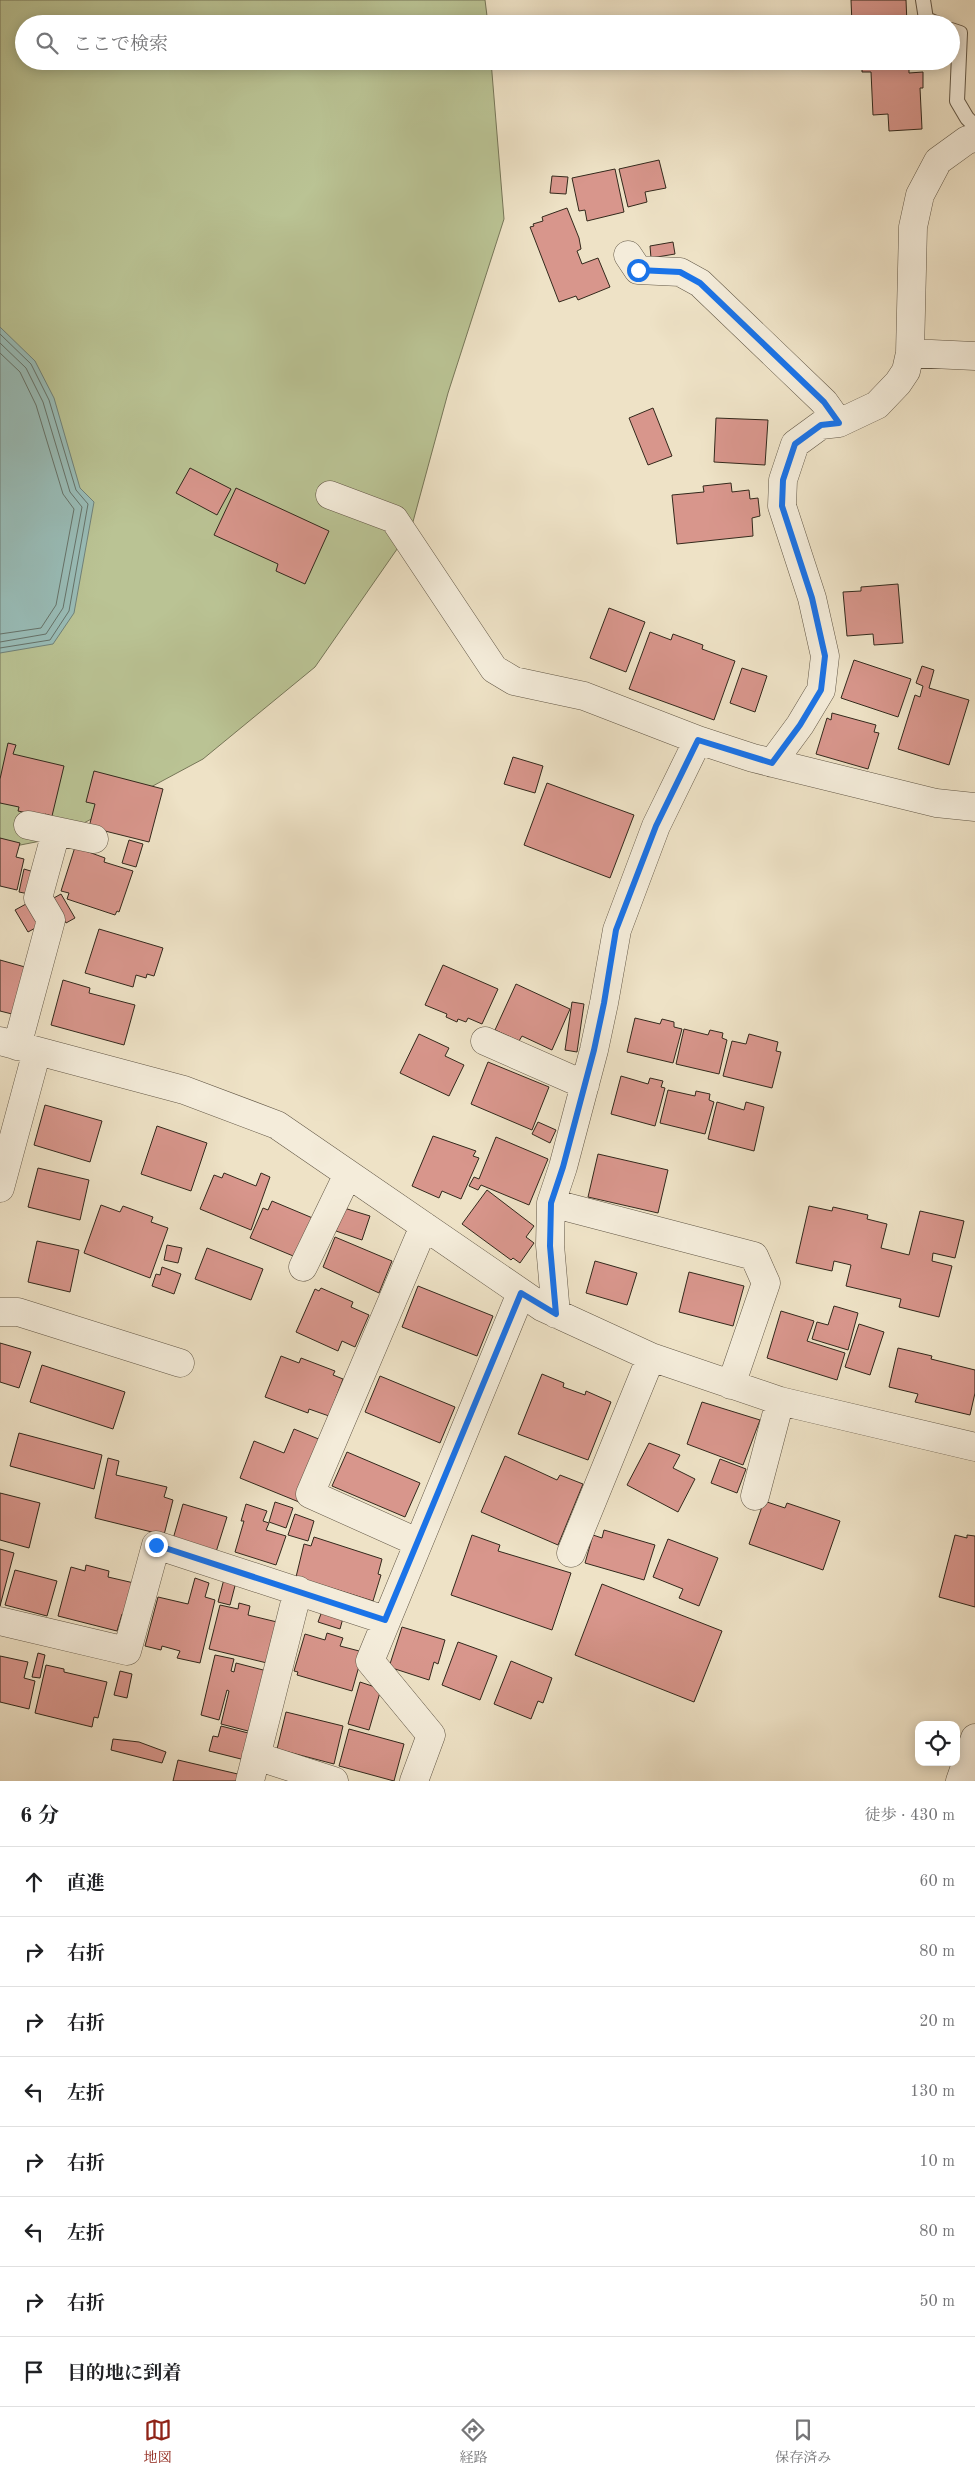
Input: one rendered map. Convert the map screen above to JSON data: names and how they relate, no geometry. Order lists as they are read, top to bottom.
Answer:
{
  "page": {
    "search": "ここで検索",
    "heading": ["6 分", "徒歩 · 430 m"],
    "list": [
      ["直進", "60 m"],
      ["右折", "80 m"],
      ["右折", "20 m"],
      ["左折", "130 m"],
      ["右折", "10 m"],
      ["左折", "80 m"],
      ["右折", "50 m"],
      "目的地に到着"
    ],
    "nav": ["地図", "経路", "保存済み"]
  }
}
